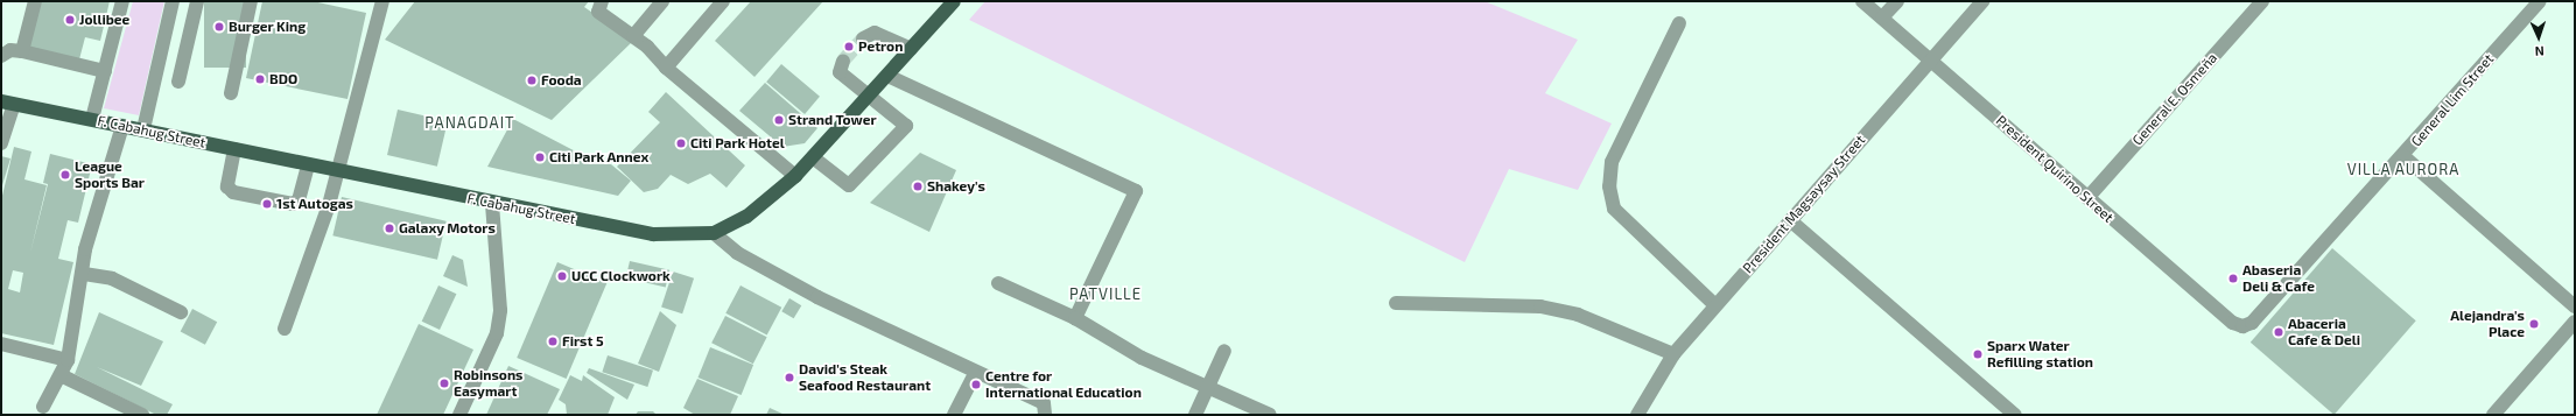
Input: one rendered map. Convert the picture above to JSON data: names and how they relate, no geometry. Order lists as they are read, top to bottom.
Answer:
{
  "streets": {
    "main road": ["F. Cabahug Street"],
    "street": [
      "General E. Osmeña",
      "General Lim Street",
      "President Quirino Street",
      "President Magsaysay Street"
    ]
  },
  "crossings": [
    ["General E. Osmeña", "President Quirino Street"],
    ["General Lim Street", "President Quirino Street"],
    ["President Quirino Street", "President Magsaysay Street"]
  ],
  "districts": ["PANAGDAIT", "VILLA AURORA", "PATVILLE"],
  "places": [
    "Jollibee",
    "Burger King",
    "Petron",
    "BDO",
    "Fooda",
    "Strand Tower",
    "Citi Park Hotel",
    "Citi Park Annex",
    "League Sports Bar",
    "Shakey's",
    "1st Autogas",
    "Galaxy Motors",
    "UCC Clockwork",
    "Abaseria Deli & Cafe",
    "Alejandra's Place",
    "Abaceria Cafe & Deli",
    "First 5",
    "Sparx Water Refilling station",
    "David's Steak Seafood Restaurant",
    "Robinsons Easymart",
    "Centre for International Education"
  ],
  "north": "bottom"
}
